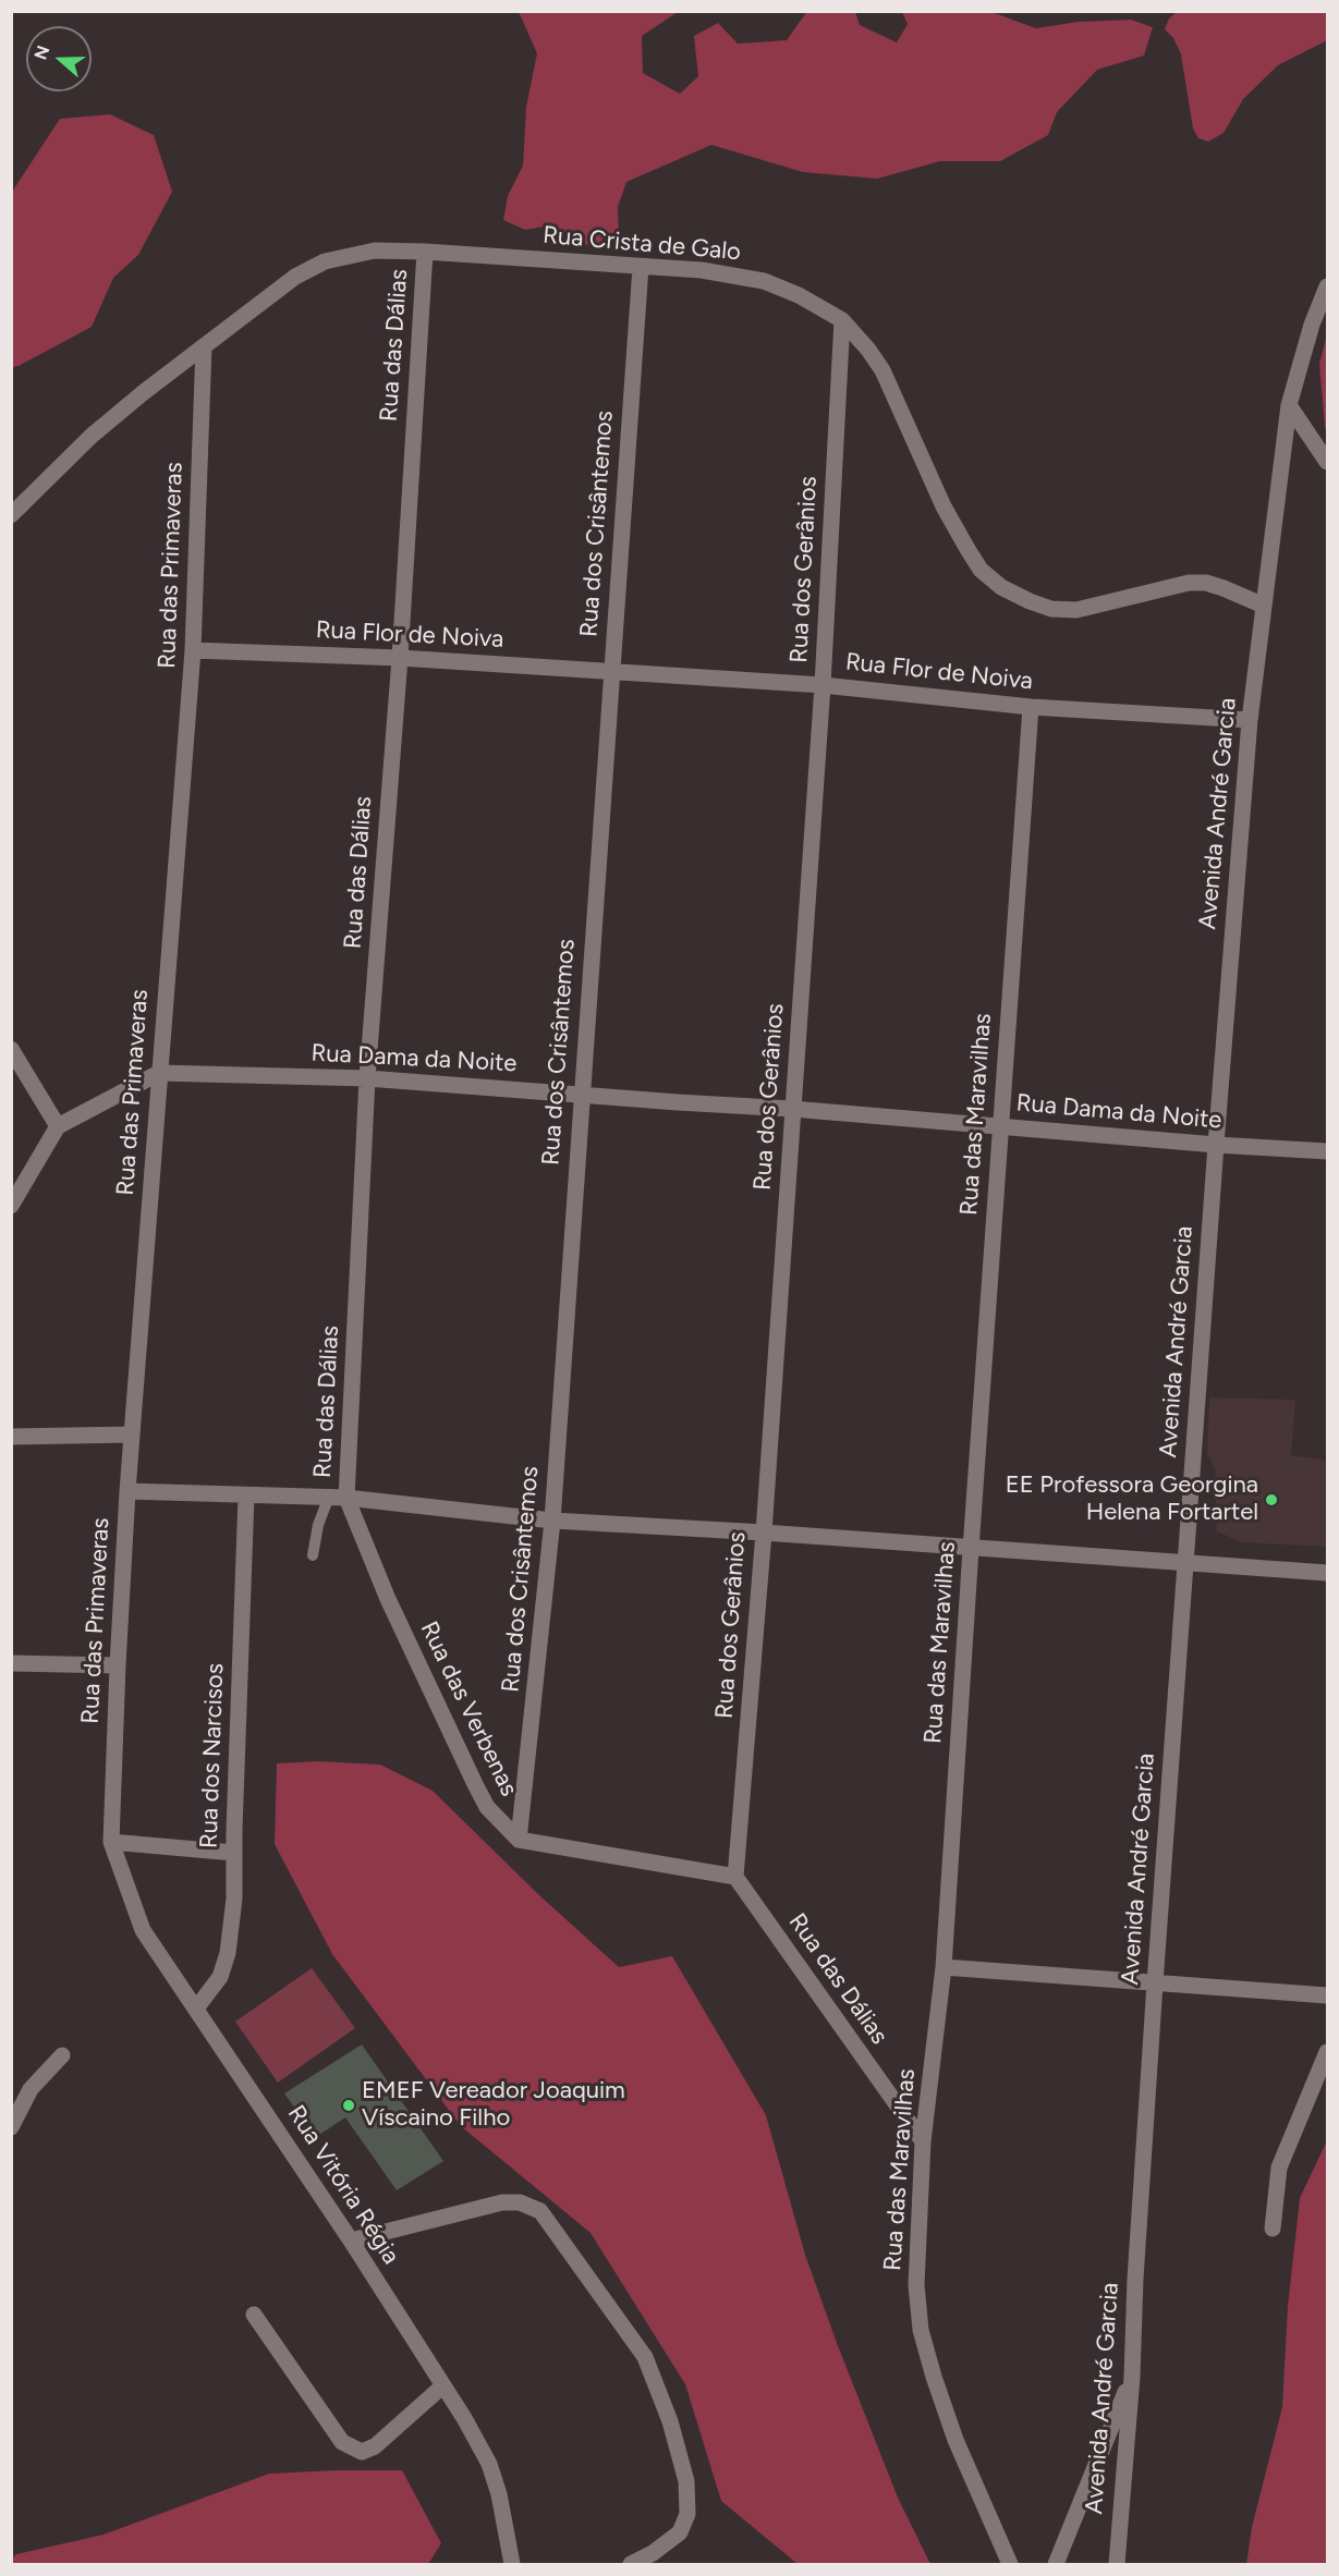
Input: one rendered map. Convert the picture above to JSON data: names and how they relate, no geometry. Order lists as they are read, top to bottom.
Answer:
{
  "streets": {
    "street": [
      "Rua Crista de Galo",
      "Rua das Dálias",
      "Rua dos Crisântemos",
      "Rua das Primaveras",
      "Rua dos Gerânios",
      "Rua Flor de Noiva",
      "Avenida André Garcia",
      "Rua Dama da Noite",
      "Rua das Maravilhas",
      "Rua das Verbenas",
      "Rua dos Narcisos",
      "Rua Vitória Régia"
    ]
  },
  "crossings": [
    ["Rua Crista de Galo", "Rua das Dálias"],
    ["Rua Crista de Galo", "Rua dos Crisântemos"],
    ["Rua Crista de Galo", "Rua das Primaveras"],
    ["Rua Crista de Galo", "Rua dos Gerânios"],
    ["Rua Crista de Galo", "Avenida André Garcia"],
    ["Rua das Dálias", "Rua dos Gerânios"],
    ["Rua das Dálias", "Rua Flor de Noiva"],
    ["Rua das Dálias", "Rua Dama da Noite"],
    ["Rua das Dálias", "Rua das Maravilhas"],
    ["Rua das Dálias", "Rua das Verbenas"],
    ["Rua dos Crisântemos", "Rua Flor de Noiva"],
    ["Rua dos Crisântemos", "Rua Dama da Noite"],
    ["Rua dos Crisântemos", "Rua das Verbenas"],
    ["Rua das Primaveras", "Rua Flor de Noiva"],
    ["Rua das Primaveras", "Rua Dama da Noite"],
    ["Rua das Primaveras", "Rua Vitória Régia"],
    ["Rua dos Gerânios", "Rua Flor de Noiva"],
    ["Rua dos Gerânios", "Rua Dama da Noite"],
    ["Rua Flor de Noiva", "Avenida André Garcia"],
    ["Rua Flor de Noiva", "Rua das Maravilhas"],
    ["Avenida André Garcia", "Rua Dama da Noite"],
    ["Rua Dama da Noite", "Rua das Maravilhas"],
    ["Rua dos Narcisos", "Rua Vitória Régia"]
  ],
  "places": ["EE Professora Georgina Helena Fortartel", "EMEF Vereador Joaquim Víscaino Filho"],
  "north": "left"
}
